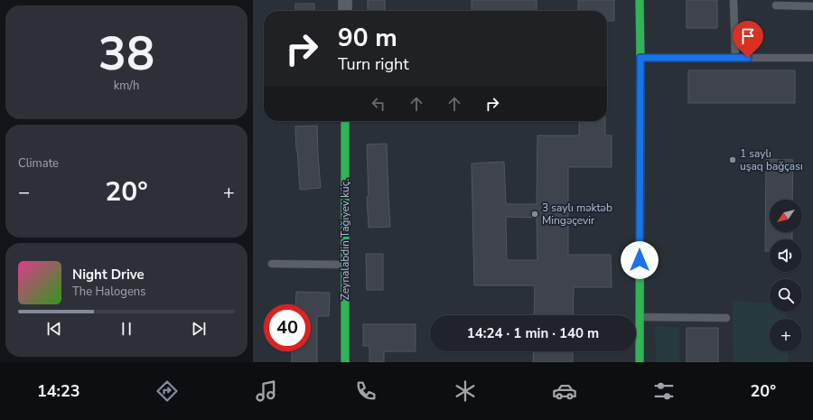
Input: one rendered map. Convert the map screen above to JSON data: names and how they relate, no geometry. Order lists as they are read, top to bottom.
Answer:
{
  "streets": {
    "street": ["Zeynalabdin Tağıyev küç."]
  },
  "places": ["1 saylı uşaq bağçası", "3 saylı məktəb Mingəçevir"],
  "north": "bottom left",
  "page": {
    "tile": [
      ["38", "km/h"],
      "Climate"
    ],
    "turn": ["90 m", "Turn right"],
    "heat": ["−", "20°", "+"],
    "map_buttons": "+",
    "song": ["Night Drive", "The Halogens"],
    "limit": "40",
    "trip": "14:24 · 1 min · 140 m",
    "tabs": ["14:23", "20°"]
  }
}
